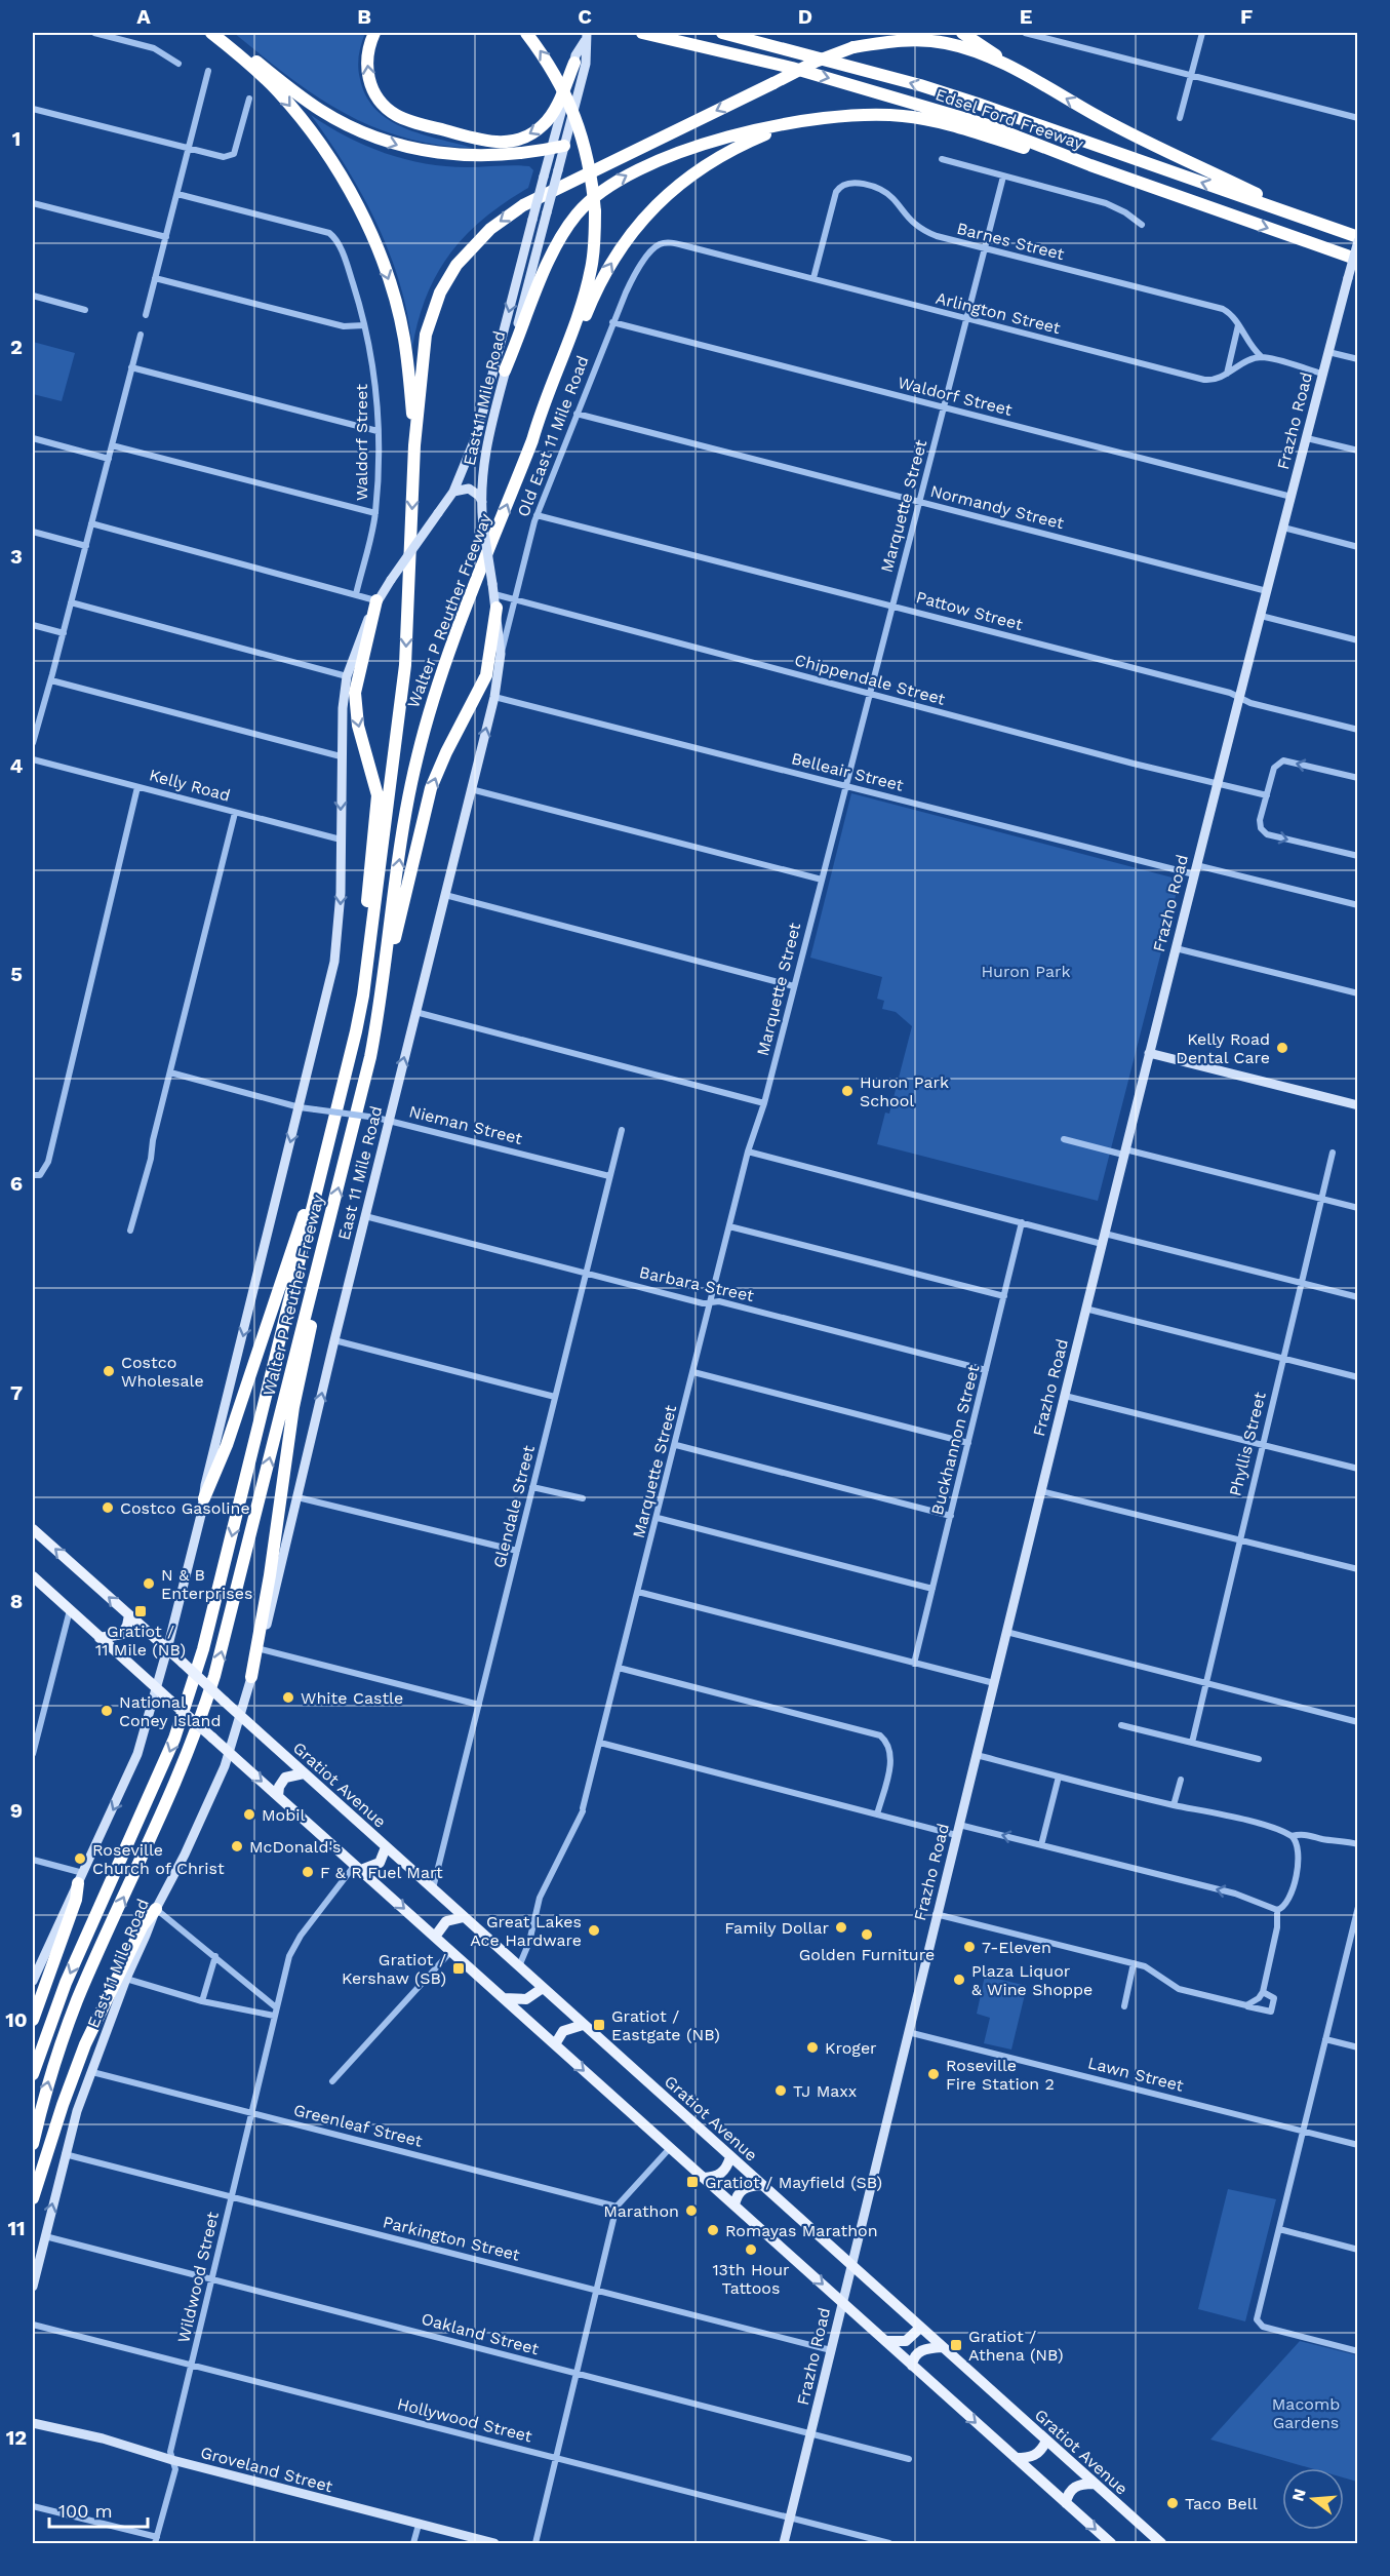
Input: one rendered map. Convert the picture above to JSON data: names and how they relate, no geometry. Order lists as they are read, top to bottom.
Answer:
{
  "streets": {
    "highway": ["Edsel Ford Freeway", "Walter P Reuther Freeway"],
    "main road": [
      "East 11 Mile Road",
      "Frazho Road",
      "Gratiot Avenue",
      "Groveland Street"
    ],
    "street": [
      "Barnes Street",
      "Arlington Street",
      "Waldorf Street",
      "Old East 11 Mile Road",
      "Marquette Street",
      "Normandy Street",
      "Pattow Street",
      "Chippendale Street",
      "Belleair Street",
      "Kelly Road",
      "Nieman Street",
      "Barbara Street",
      "Buckhannon Street",
      "Phyllis Street",
      "Glendale Street",
      "Lawn Street",
      "Greenleaf Street",
      "Parkington Street",
      "Wildwood Street",
      "Oakland Street",
      "Hollywood Street"
    ]
  },
  "crossings": [
    ["Barnes Street", "Arlington Street"],
    ["Barnes Street", "Marquette Street"],
    ["Arlington Street", "Old East 11 Mile Road"],
    ["Arlington Street", "Marquette Street"],
    ["Waldorf Street", "Frazho Road"],
    ["Waldorf Street", "Old East 11 Mile Road"],
    ["Waldorf Street", "Marquette Street"],
    ["East 11 Mile Road", "Old East 11 Mile Road"],
    ["East 11 Mile Road", "Chippendale Street"],
    ["East 11 Mile Road", "Belleair Street"],
    ["East 11 Mile Road", "Kelly Road"],
    ["East 11 Mile Road", "Nieman Street"],
    ["East 11 Mile Road", "Barbara Street"],
    ["East 11 Mile Road", "Gratiot Avenue"],
    ["East 11 Mile Road", "Greenleaf Street"],
    ["East 11 Mile Road", "Parkington Street"],
    ["East 11 Mile Road", "Oakland Street"],
    ["Frazho Road", "Normandy Street"],
    ["Frazho Road", "Pattow Street"],
    ["Frazho Road", "Chippendale Street"],
    ["Frazho Road", "Belleair Street"],
    ["Frazho Road", "Gratiot Avenue"],
    ["Frazho Road", "Lawn Street"],
    ["Frazho Road", "Parkington Street"],
    ["Frazho Road", "Oakland Street"],
    ["Frazho Road", "Hollywood Street"],
    ["Old East 11 Mile Road", "Normandy Street"],
    ["Old East 11 Mile Road", "Pattow Street"],
    ["Old East 11 Mile Road", "Chippendale Street"],
    ["Marquette Street", "Normandy Street"],
    ["Marquette Street", "Pattow Street"],
    ["Marquette Street", "Chippendale Street"],
    ["Marquette Street", "Belleair Street"],
    ["Marquette Street", "Barbara Street"],
    ["Marquette Street", "Gratiot Avenue"],
    ["Nieman Street", "Glendale Street"],
    ["Barbara Street", "Buckhannon Street"],
    ["Barbara Street", "Glendale Street"],
    ["Glendale Street", "Gratiot Avenue"],
    ["Greenleaf Street", "Wildwood Street"],
    ["Parkington Street", "Wildwood Street"],
    ["Wildwood Street", "Oakland Street"],
    ["Wildwood Street", "Hollywood Street"],
    ["Wildwood Street", "Groveland Street"]
  ],
  "parks": ["Huron Park", "Macomb Gardens"],
  "places": {
    "other": [
      "Kelly Road Dental Care",
      "Huron Park School",
      "Costco Wholesale",
      "Costco Gasoline",
      "N & B Enterprises",
      "White Castle",
      "National Coney Island",
      "Mobil",
      "McDonald's",
      "Roseville Church of Christ",
      "F & R Fuel Mart",
      "Family Dollar",
      "Great Lakes Ace Hardware",
      "Golden Furniture",
      "7-Eleven",
      "Plaza Liquor & Wine Shoppe",
      "Kroger",
      "Roseville Fire Station 2",
      "TJ Maxx",
      "Marathon",
      "Romayas Marathon",
      "13th Hour Tattoos",
      "Taco Bell"
    ],
    "transit": [
      "Gratiot / 11 Mile (NB)",
      "Gratiot / Kershaw (SB)",
      "Gratiot / Eastgate (NB)",
      "Gratiot / Mayfield (SB)",
      "Gratiot / Athena (NB)"
    ]
  },
  "scale_bar": "100 m",
  "north": "left",
  "grid": {
    "columns": [
      "A",
      "B",
      "C",
      "D",
      "E",
      "F"
    ],
    "rows": [
      "1",
      "2",
      "3",
      "4",
      "5",
      "6",
      "7",
      "8",
      "9",
      "10",
      "11",
      "12"
    ]
  }
}
